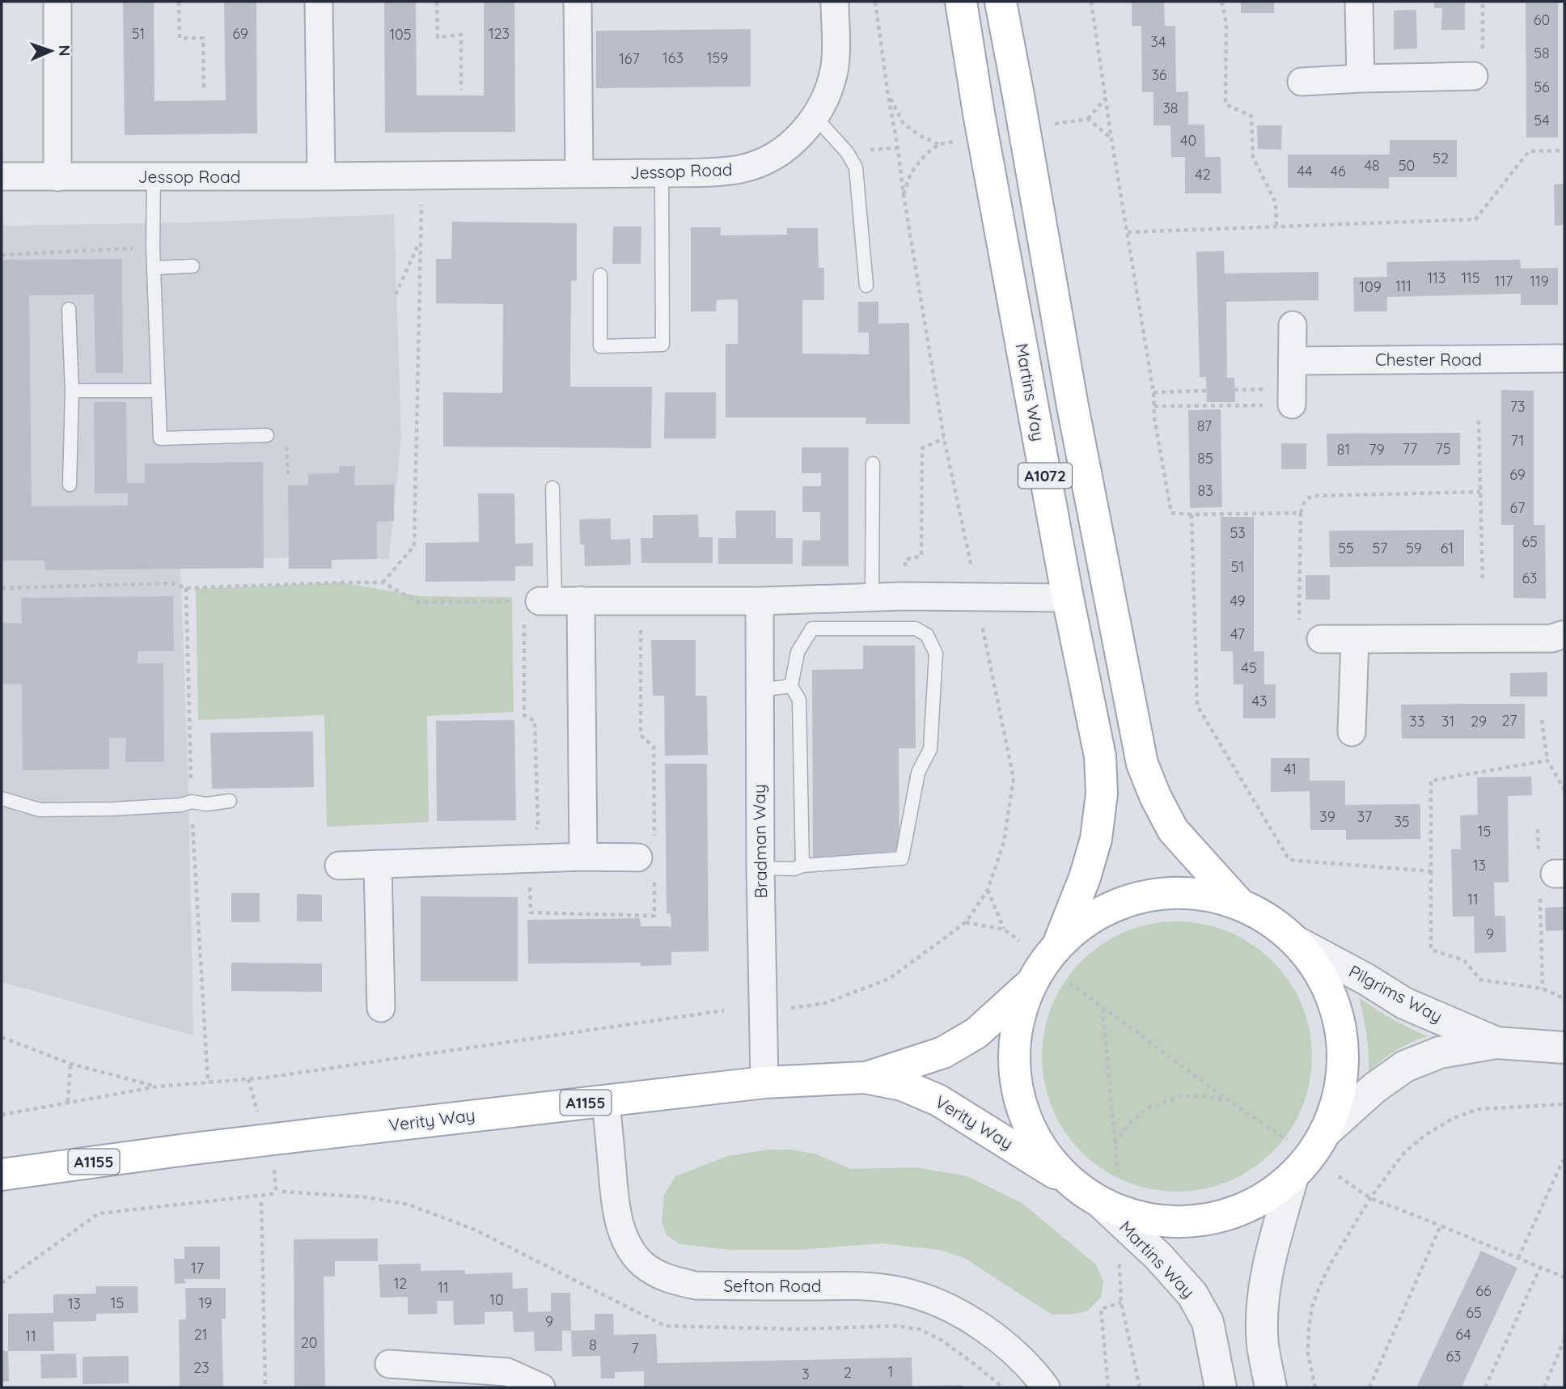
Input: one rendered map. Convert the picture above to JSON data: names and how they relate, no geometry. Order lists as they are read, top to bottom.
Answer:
{
  "streets": {
    "main road": [
      "Martins Way",
      "A1072",
      "A1155",
      "Verity Way"
    ],
    "street": [
      "Jessop Road",
      "Chester Road",
      "Bradman Way",
      "Pilgrims Way",
      "Sefton Road"
    ]
  },
  "crossings": [
    ["Martins Way", "Pilgrims Way"],
    ["Martins Way", "Verity Way"],
    ["Bradman Way", "Verity Way"],
    ["Verity Way", "Sefton Road"]
  ],
  "house_numbers": [
    "60",
    "51",
    "69",
    "123",
    "105",
    "34",
    "58",
    "163",
    "159",
    "167",
    "36",
    "56",
    "38",
    "54",
    "40",
    "52",
    "48",
    "50",
    "44",
    "46",
    "42",
    "113",
    "115",
    "117",
    "119",
    "111",
    "109",
    "73",
    "87",
    "71",
    "77",
    "75",
    "81",
    "79",
    "85",
    "69",
    "83",
    "67",
    "53",
    "65",
    "55",
    "57",
    "59",
    "61",
    "51",
    "63",
    "49",
    "47",
    "45",
    "43",
    "27",
    "33",
    "31",
    "29",
    "41",
    "39",
    "37",
    "35",
    "15",
    "13",
    "11",
    "9",
    "17",
    "12",
    "11",
    "66",
    "10",
    "15",
    "19",
    "13",
    "65",
    "9",
    "21",
    "64",
    "11",
    "20",
    "8",
    "7",
    "63",
    "23",
    "1",
    "2",
    "3"
  ],
  "north": "right"
}
